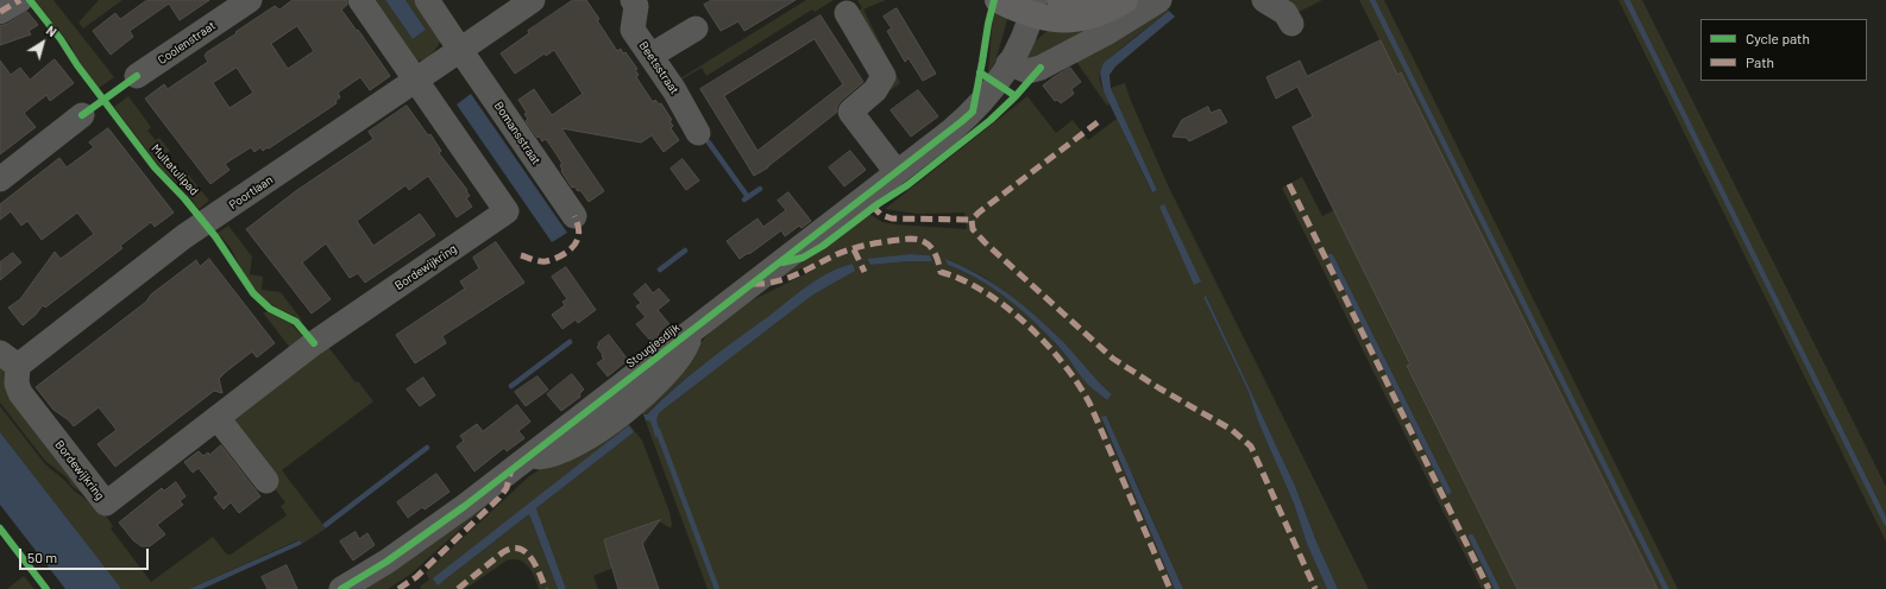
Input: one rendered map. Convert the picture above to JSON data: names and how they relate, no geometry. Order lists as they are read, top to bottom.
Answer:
{
  "streets": {
    "street": [
      "Coolenstraat",
      "Beetsstraat",
      "Bomansstraat",
      "Poortlaan",
      "Bordewijkring",
      "Stougjesdijk"
    ],
    "cycle path": ["Multatulipad"]
  },
  "crossings": [
    ["Bomansstraat", "Poortlaan"],
    ["Poortlaan", "Bordewijkring"]
  ],
  "legend": ["Cycle path", "Path"],
  "scale_bar": "50 m",
  "north": "top right"
}
